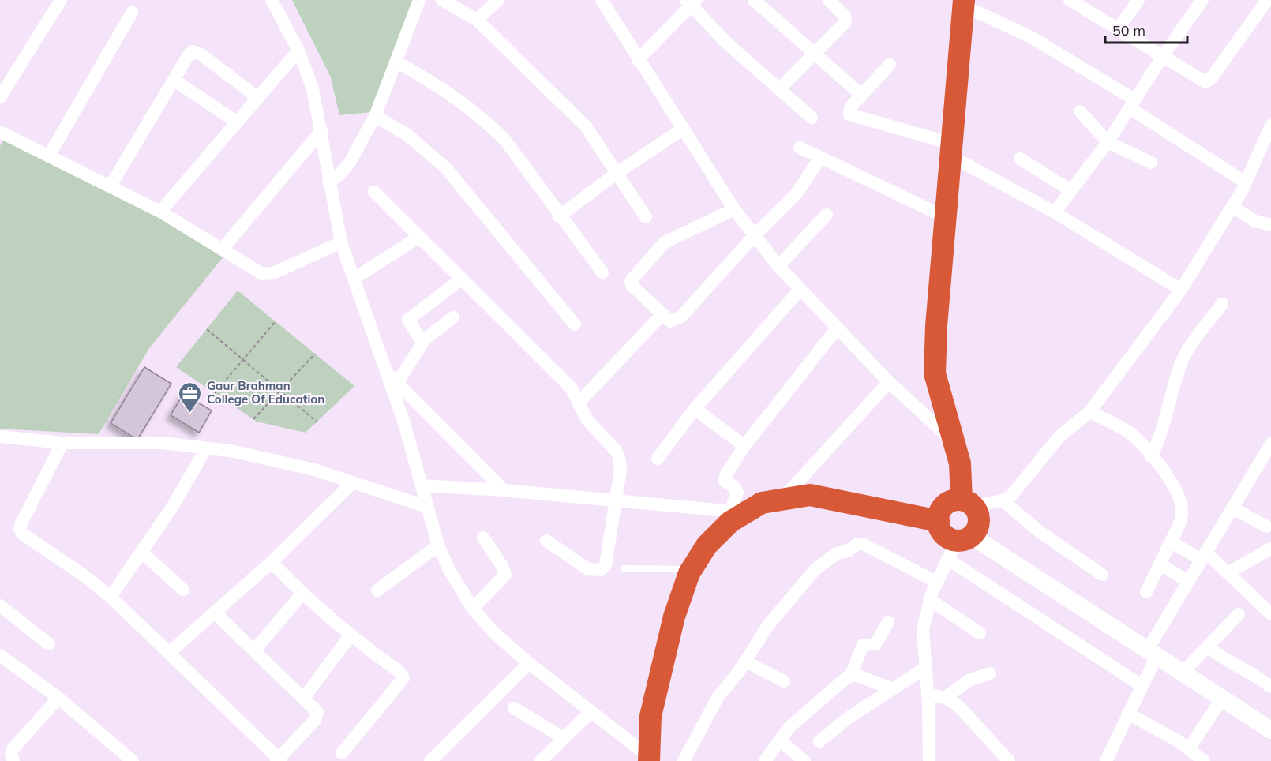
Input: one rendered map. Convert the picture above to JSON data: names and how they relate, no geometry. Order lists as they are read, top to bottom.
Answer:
{
  "places": {
    "office": ["Gaur Brahman College Of Education"]
  },
  "scale_bar": "50 m"
}
